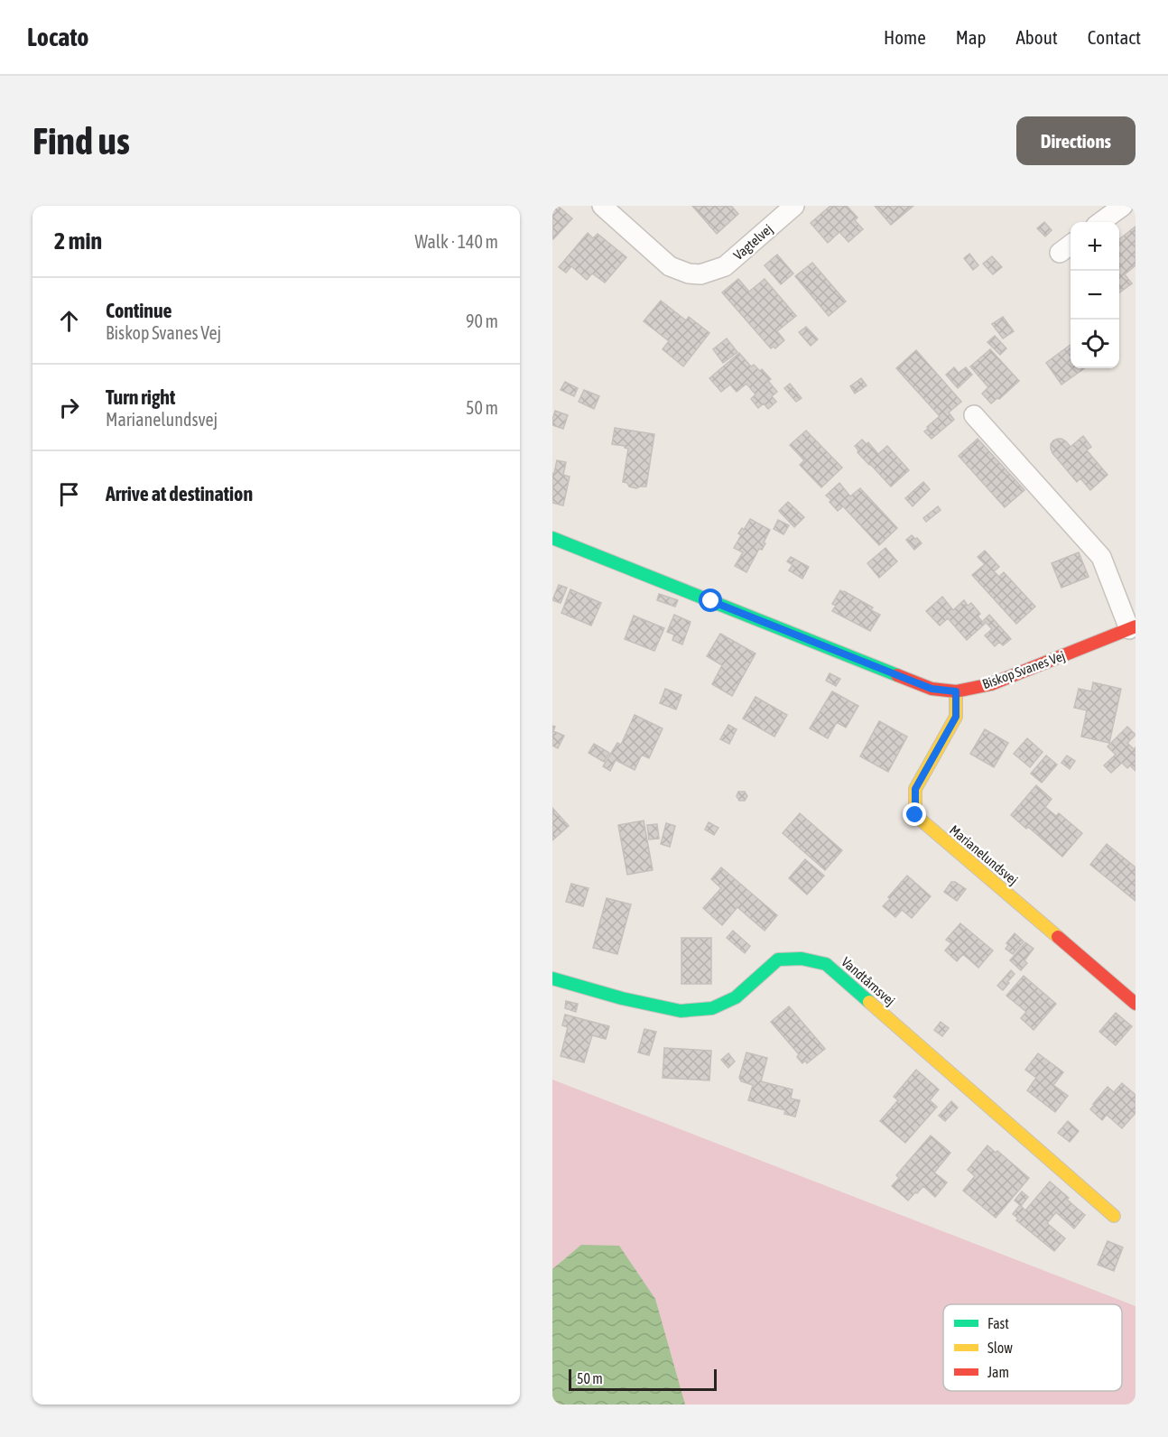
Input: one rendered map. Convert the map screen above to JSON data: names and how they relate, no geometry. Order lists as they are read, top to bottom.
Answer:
{
  "streets": {
    "street": [
      "Vagtelvej",
      "Biskop Svanes Vej",
      "Marianelundsvej",
      "Vandtårnsvej"
    ]
  },
  "crossings": [
    ["Biskop Svanes Vej", "Marianelundsvej"]
  ],
  "legend": ["Fast", "Slow", "Jam"],
  "scale_bar": "50 m",
  "page": {
    "header": "Locato",
    "nav": [
      "Home",
      "Map",
      "About",
      "Contact"
    ],
    "buttons": "Directions",
    "title": "Find us",
    "heading": ["2 min", "Walk · 140 m"],
    "map_buttons": ["+", "−"],
    "list": [
      ["Continue", "Biskop Svanes Vej", "90 m"],
      ["Turn right", "Marianelundsvej", "50 m"],
      "Arrive at destination"
    ],
    "scale": "50 m"
  }
}
